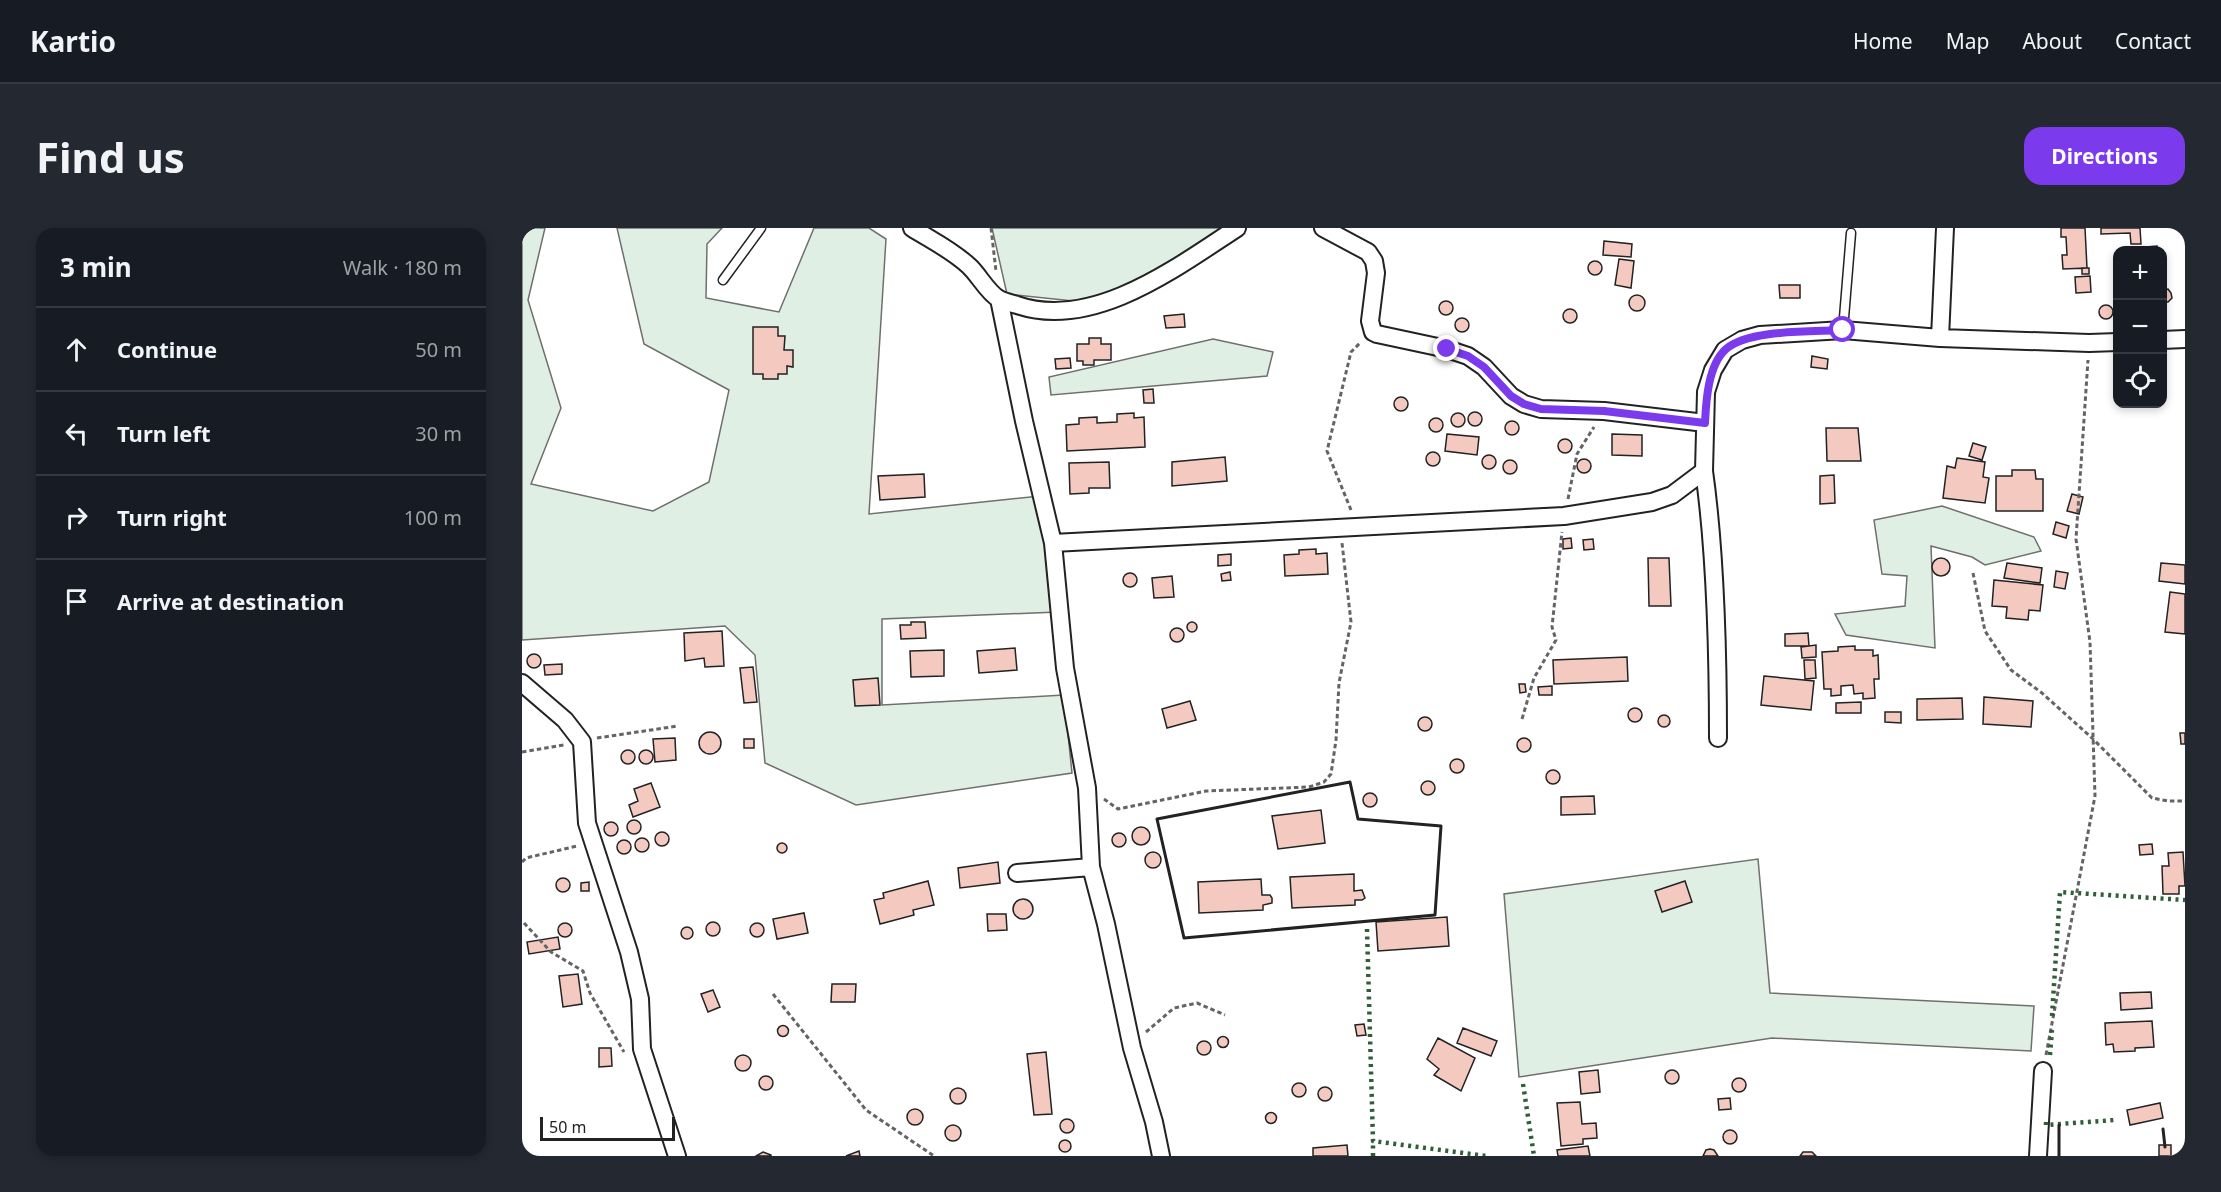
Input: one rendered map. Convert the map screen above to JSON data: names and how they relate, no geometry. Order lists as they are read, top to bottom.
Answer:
{
  "scale_bar": "50 m",
  "page": {
    "header": "Kartio",
    "nav": [
      "Home",
      "Map",
      "About",
      "Contact"
    ],
    "buttons": "Directions",
    "title": "Find us",
    "heading": ["3 min", "Walk · 180 m"],
    "map_buttons": ["+", "−"],
    "list": [
      ["Continue", "50 m"],
      ["Turn left", "30 m"],
      ["Turn right", "100 m"],
      "Arrive at destination"
    ],
    "scale": "50 m"
  }
}
